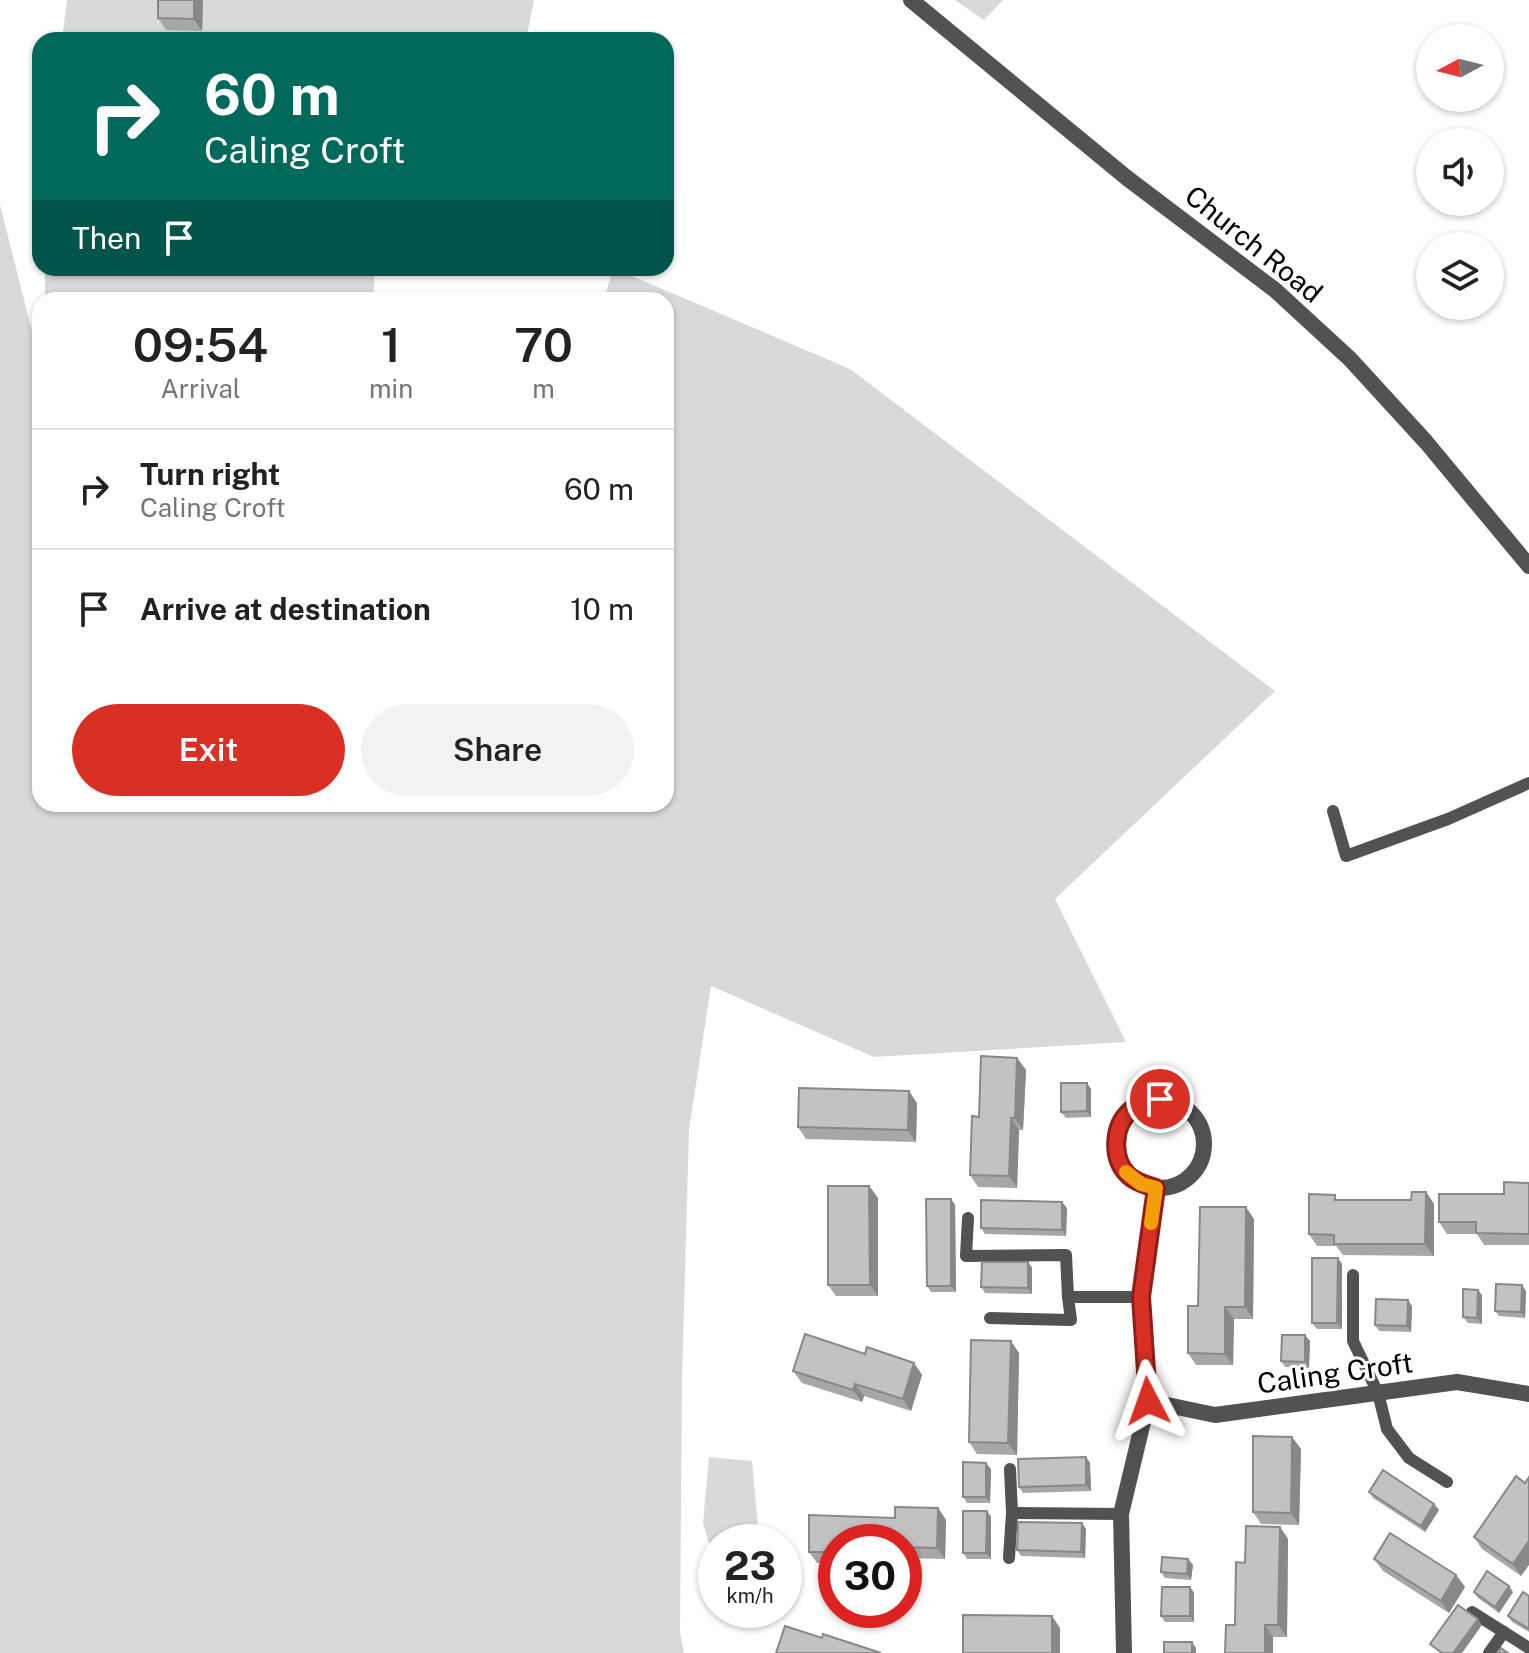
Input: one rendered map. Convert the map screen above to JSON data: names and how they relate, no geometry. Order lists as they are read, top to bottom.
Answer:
{
  "streets": {
    "street": ["Church Road", "Caling Croft"]
  },
  "north": "left",
  "page": {
    "turn": ["60 m", "Caling Croft"],
    "then": "Then",
    "eta": [
      "09:54",
      "Arrival",
      "1",
      "min",
      "70",
      "m"
    ],
    "list": [
      {
        "name": "Turn right",
        "note": "Caling Croft",
        "value": "60 m"
      },
      {
        "name": "Arrive at destination",
        "value": "10 m"
      }
    ],
    "buttons": ["Exit", "Share"],
    "speed": "23 km/h",
    "limit": "30"
  }
}
